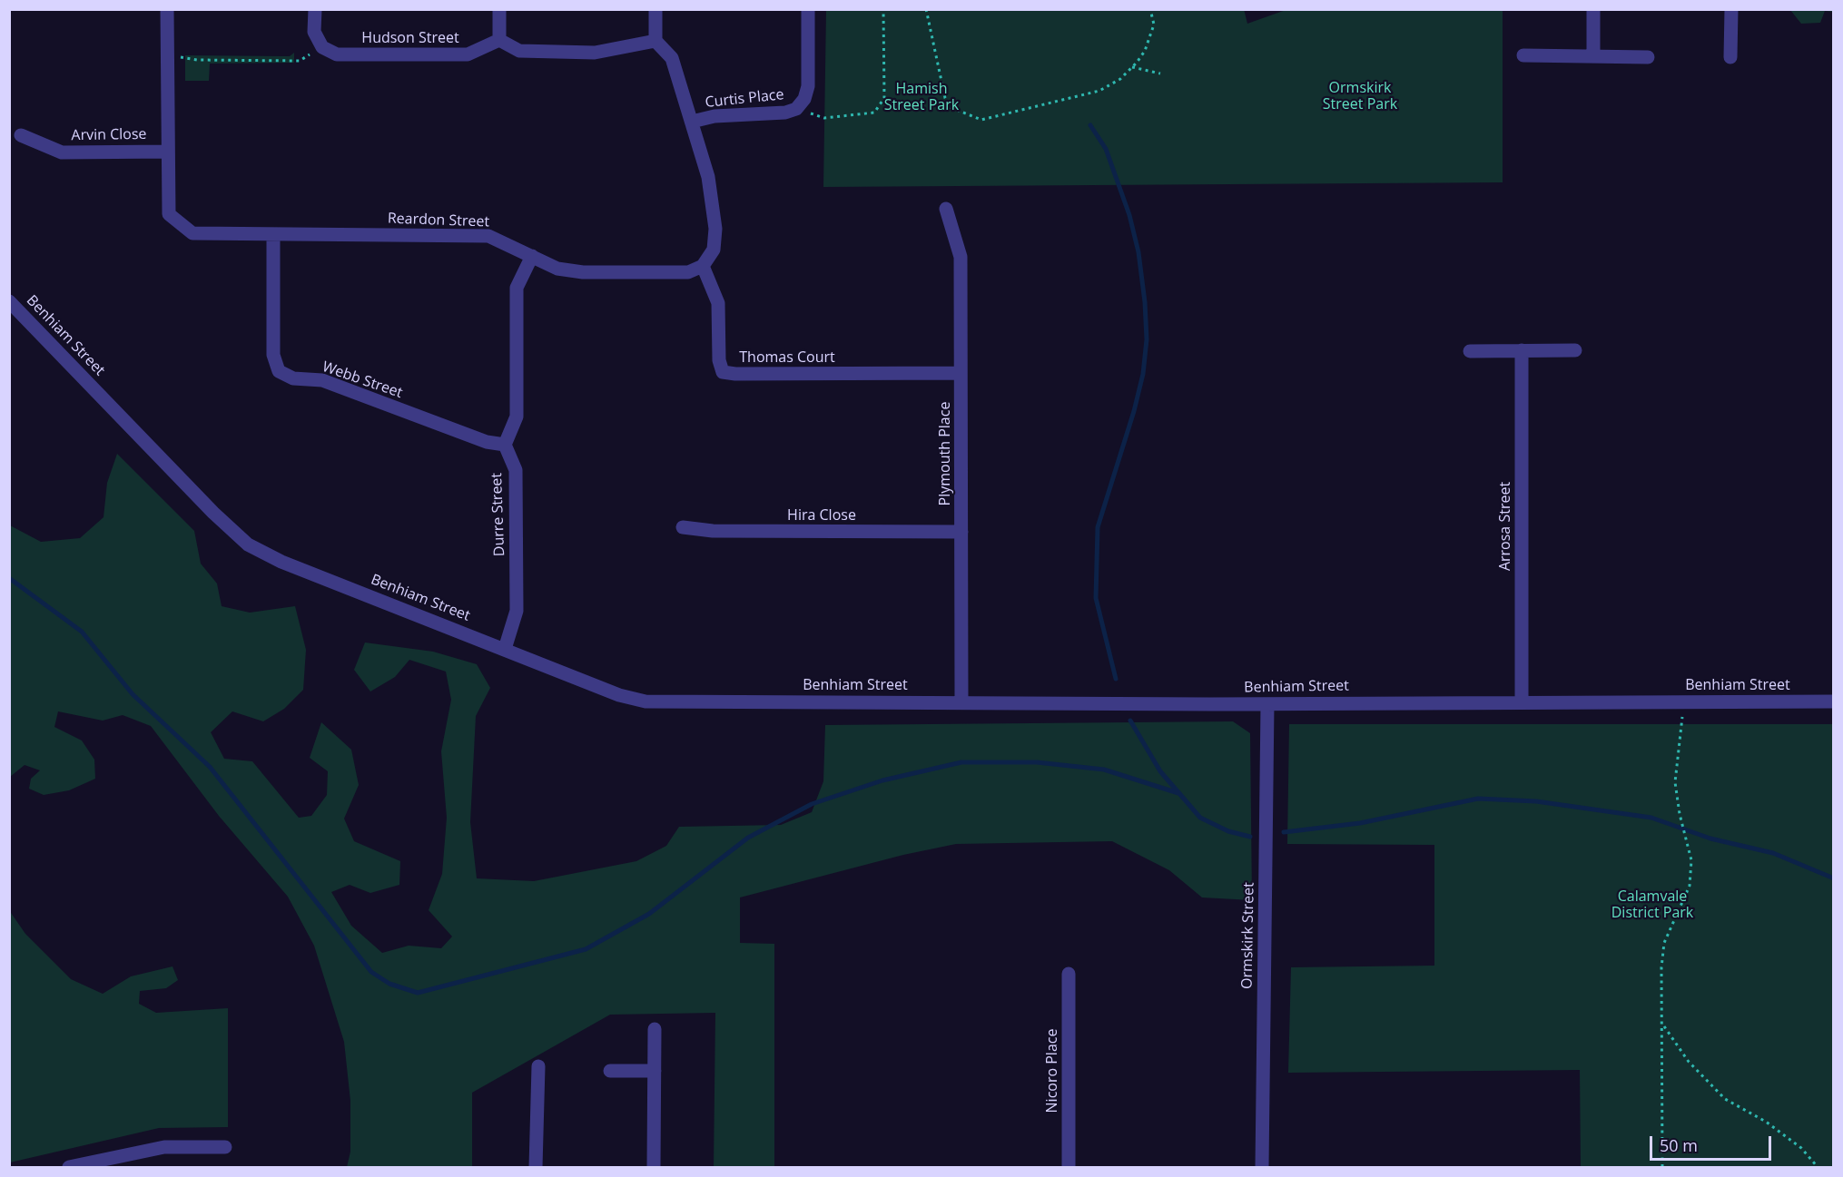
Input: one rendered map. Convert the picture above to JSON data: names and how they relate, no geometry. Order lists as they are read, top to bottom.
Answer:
{
  "streets": {
    "street": [
      "Hudson Street",
      "Curtis Place",
      "Arvin Close",
      "Reardon Street",
      "Benhiam Street",
      "Thomas Court",
      "Webb Street",
      "Plymouth Place",
      "Durre Street",
      "Hira Close",
      "Arrosa Street",
      "Ormskirk Street",
      "Nicoro Place"
    ]
  },
  "crossings": [
    ["Arvin Close", "Reardon Street"],
    ["Reardon Street", "Thomas Court"],
    ["Reardon Street", "Webb Street"],
    ["Benhiam Street", "Plymouth Place"],
    ["Benhiam Street", "Durre Street"],
    ["Benhiam Street", "Arrosa Street"],
    ["Benhiam Street", "Ormskirk Street"],
    ["Thomas Court", "Plymouth Place"],
    ["Webb Street", "Durre Street"],
    ["Plymouth Place", "Hira Close"]
  ],
  "parks": ["Ormskirk Street Park", "Hamish Street Park", "Calamvale District Park"],
  "scale_bar": "50 m"
}
